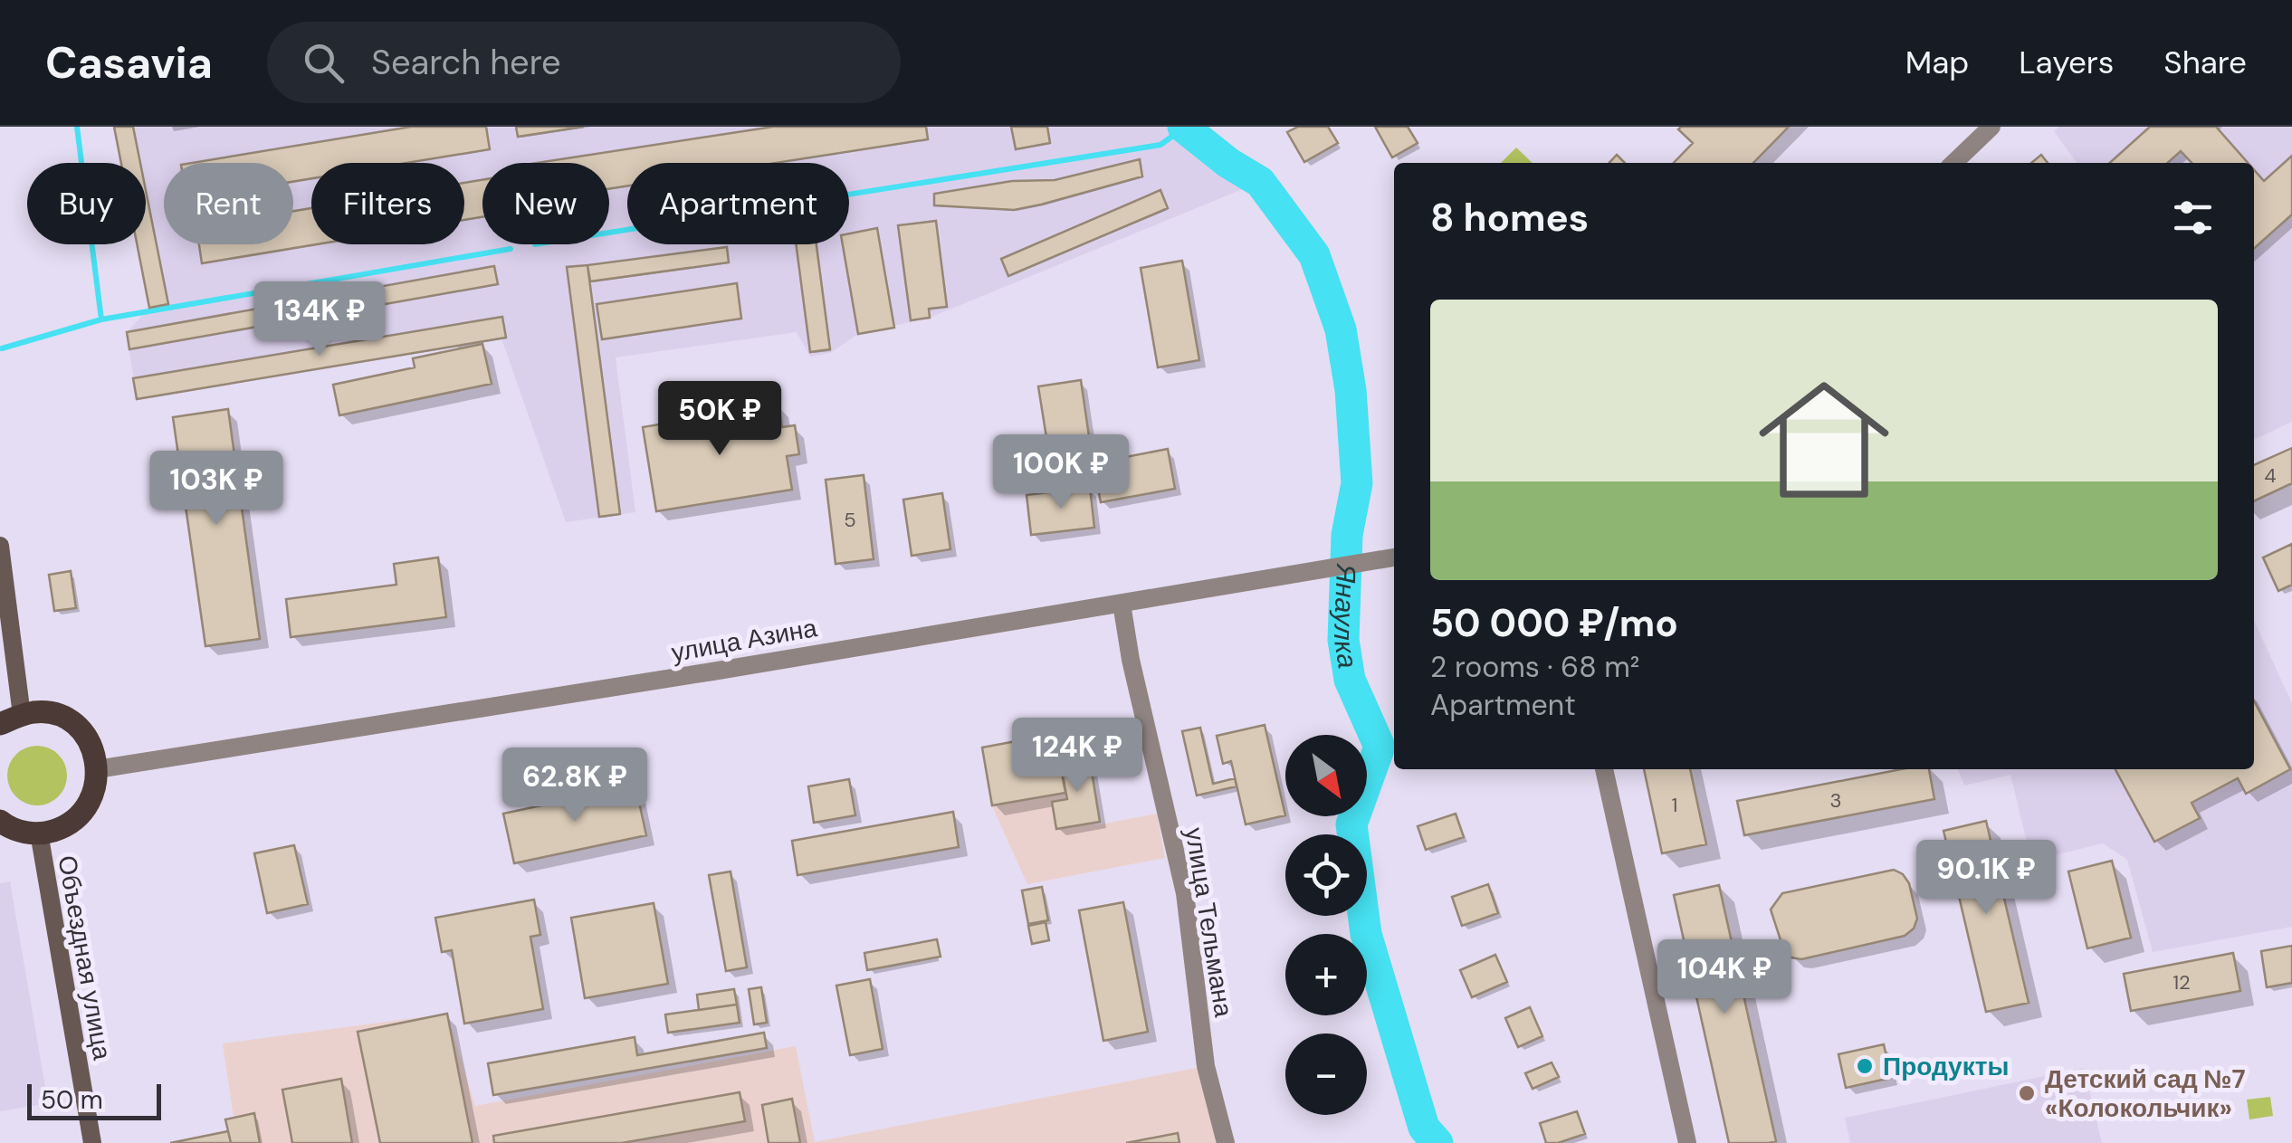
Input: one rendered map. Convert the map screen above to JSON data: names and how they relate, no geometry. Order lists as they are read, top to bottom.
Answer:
{
  "streets": {
    "main road": ["Объездная улица"],
    "street": ["улица Азина", "улица Тельмана"]
  },
  "crossings": [
    ["улица Азина", "улица Тельмана"]
  ],
  "water": ["Янаулка"],
  "places": ["Продукты", "Детский сад №7 «Колокольчик»"],
  "house_numbers": [
    "4",
    "5",
    "3",
    "1",
    "12"
  ],
  "scale_bar": "50 m",
  "north": "bottom right",
  "page": {
    "header": "Casavia",
    "search": "Search here",
    "nav": ["Map", "Layers", "Share"],
    "chip": [
      "Buy",
      "Rent",
      "Filters",
      "New",
      "Apartment"
    ],
    "heading": "8 homes",
    "list": [
      {
        "name": "50 000 ₽/mo",
        "note": "2 rooms · 68 m² · Apartment"
      }
    ],
    "price": [
      "134K ₽",
      "50K ₽",
      "100K ₽",
      "103K ₽",
      "124K ₽",
      "62.8K ₽",
      "90.1K ₽",
      "104K ₽"
    ],
    "map_buttons": ["+", "−"],
    "scale": "50 m"
  }
}
